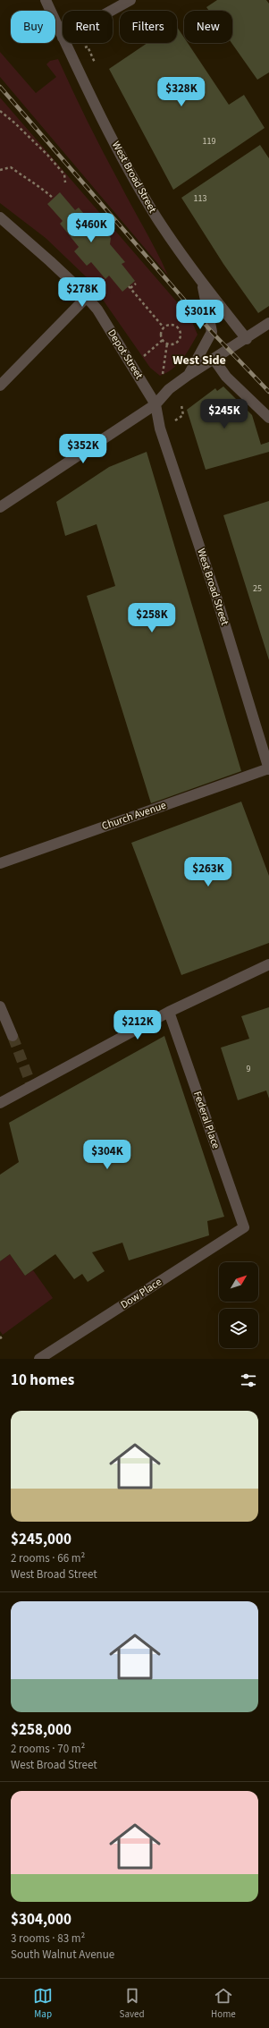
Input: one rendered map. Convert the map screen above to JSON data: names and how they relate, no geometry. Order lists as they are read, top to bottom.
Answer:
{
  "streets": {
    "street": [
      "West Broad Street",
      "Depot Street",
      "Church Avenue",
      "Federal Place",
      "Dow Place"
    ]
  },
  "crossings": [
    ["West Broad Street", "Depot Street"],
    ["West Broad Street", "Church Avenue"],
    ["Federal Place", "Dow Place"]
  ],
  "districts": ["West Side"],
  "house_numbers": [
    "119",
    "113",
    "25",
    "9"
  ],
  "north": "top right",
  "page": {
    "chip": [
      "Buy",
      "Rent",
      "Filters",
      "New"
    ],
    "price": [
      "$328K",
      "$460K",
      "$278K",
      "$301K",
      "$245K",
      "$352K",
      "$258K",
      "$263K",
      "$212K",
      "$304K"
    ],
    "heading": "10 homes",
    "list": [
      {
        "name": "$245,000",
        "note": "2 rooms · 66 m² · West Broad Street"
      },
      {
        "name": "$258,000",
        "note": "2 rooms · 70 m² · West Broad Street"
      },
      {
        "name": "$304,000",
        "note": "3 rooms · 83 m² · South Walnut Avenue"
      }
    ],
    "tabs": ["Map", "Saved", "Home"]
  }
}
